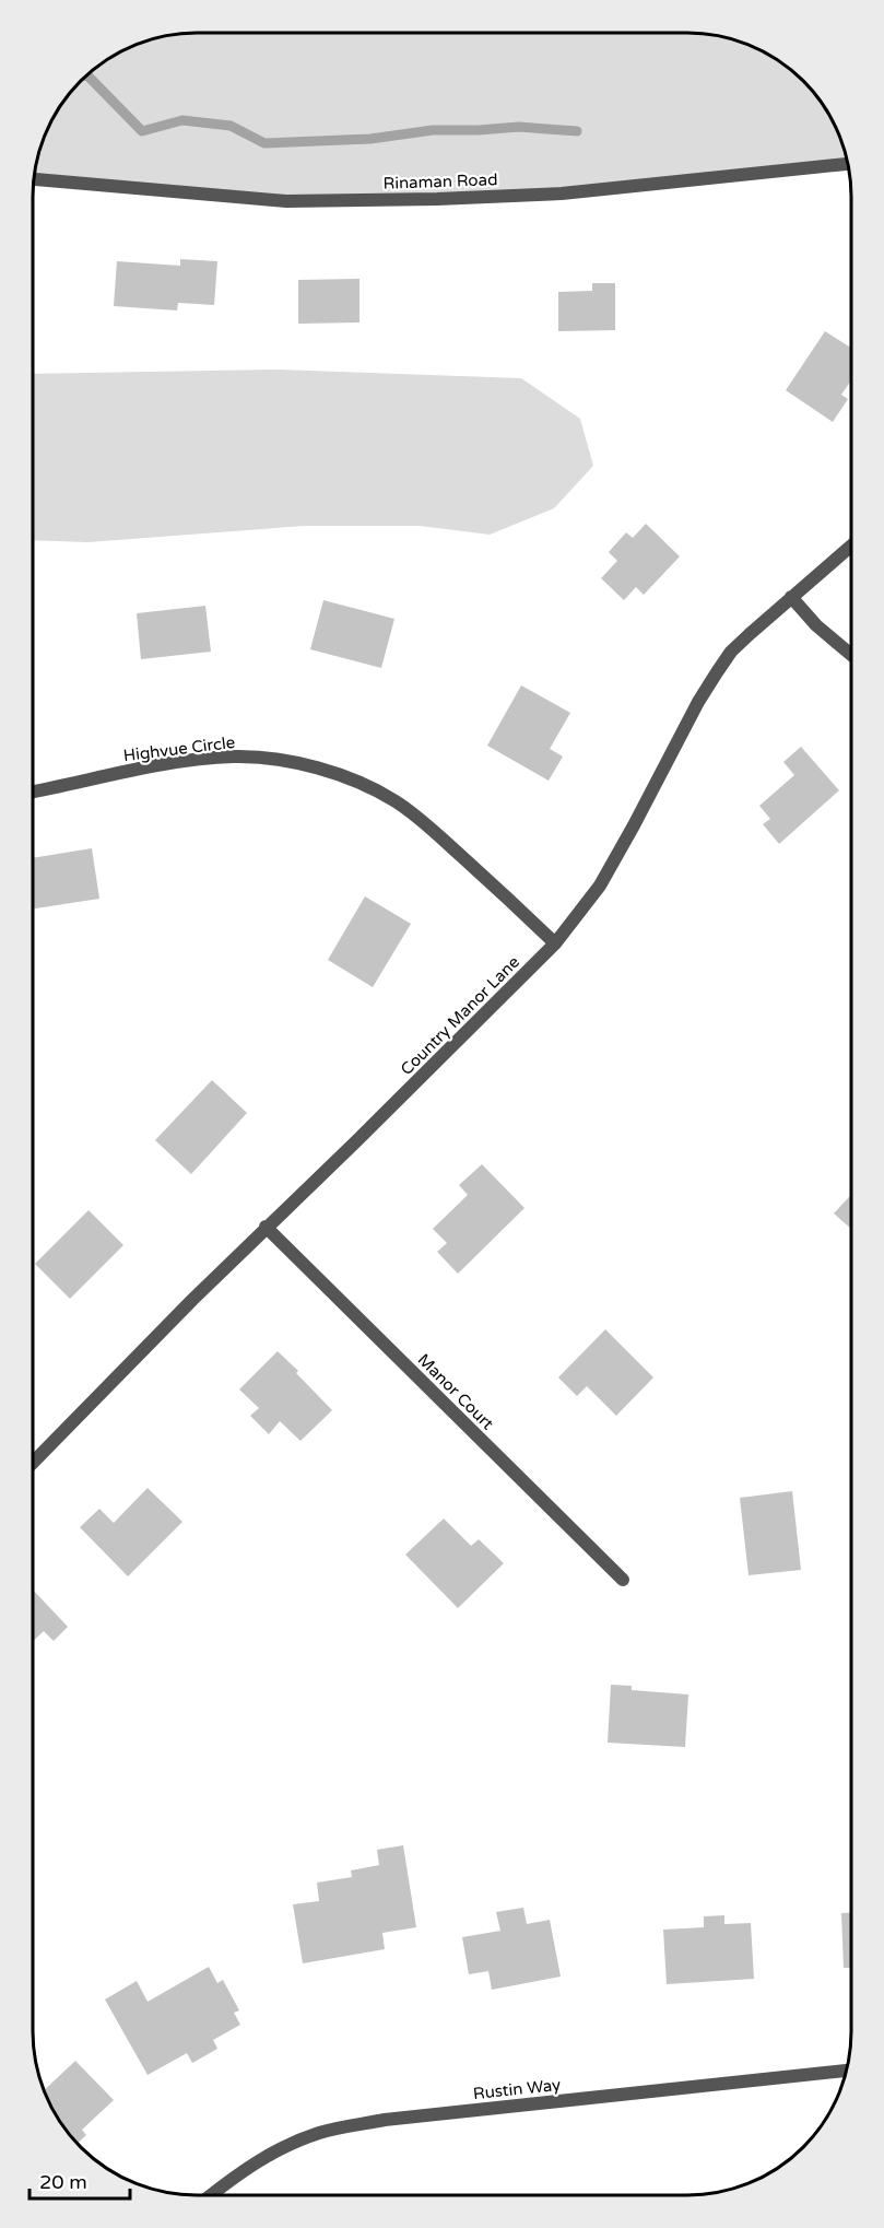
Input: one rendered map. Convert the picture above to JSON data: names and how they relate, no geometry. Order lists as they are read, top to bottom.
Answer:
{
  "streets": {
    "street": [
      "Rinaman Road",
      "Highvue Circle",
      "Country Manor Lane",
      "Manor Court",
      "Rustin Way"
    ]
  },
  "crossings": [
    ["Highvue Circle", "Country Manor Lane"],
    ["Country Manor Lane", "Manor Court"]
  ],
  "scale_bar": "20 m"
}
